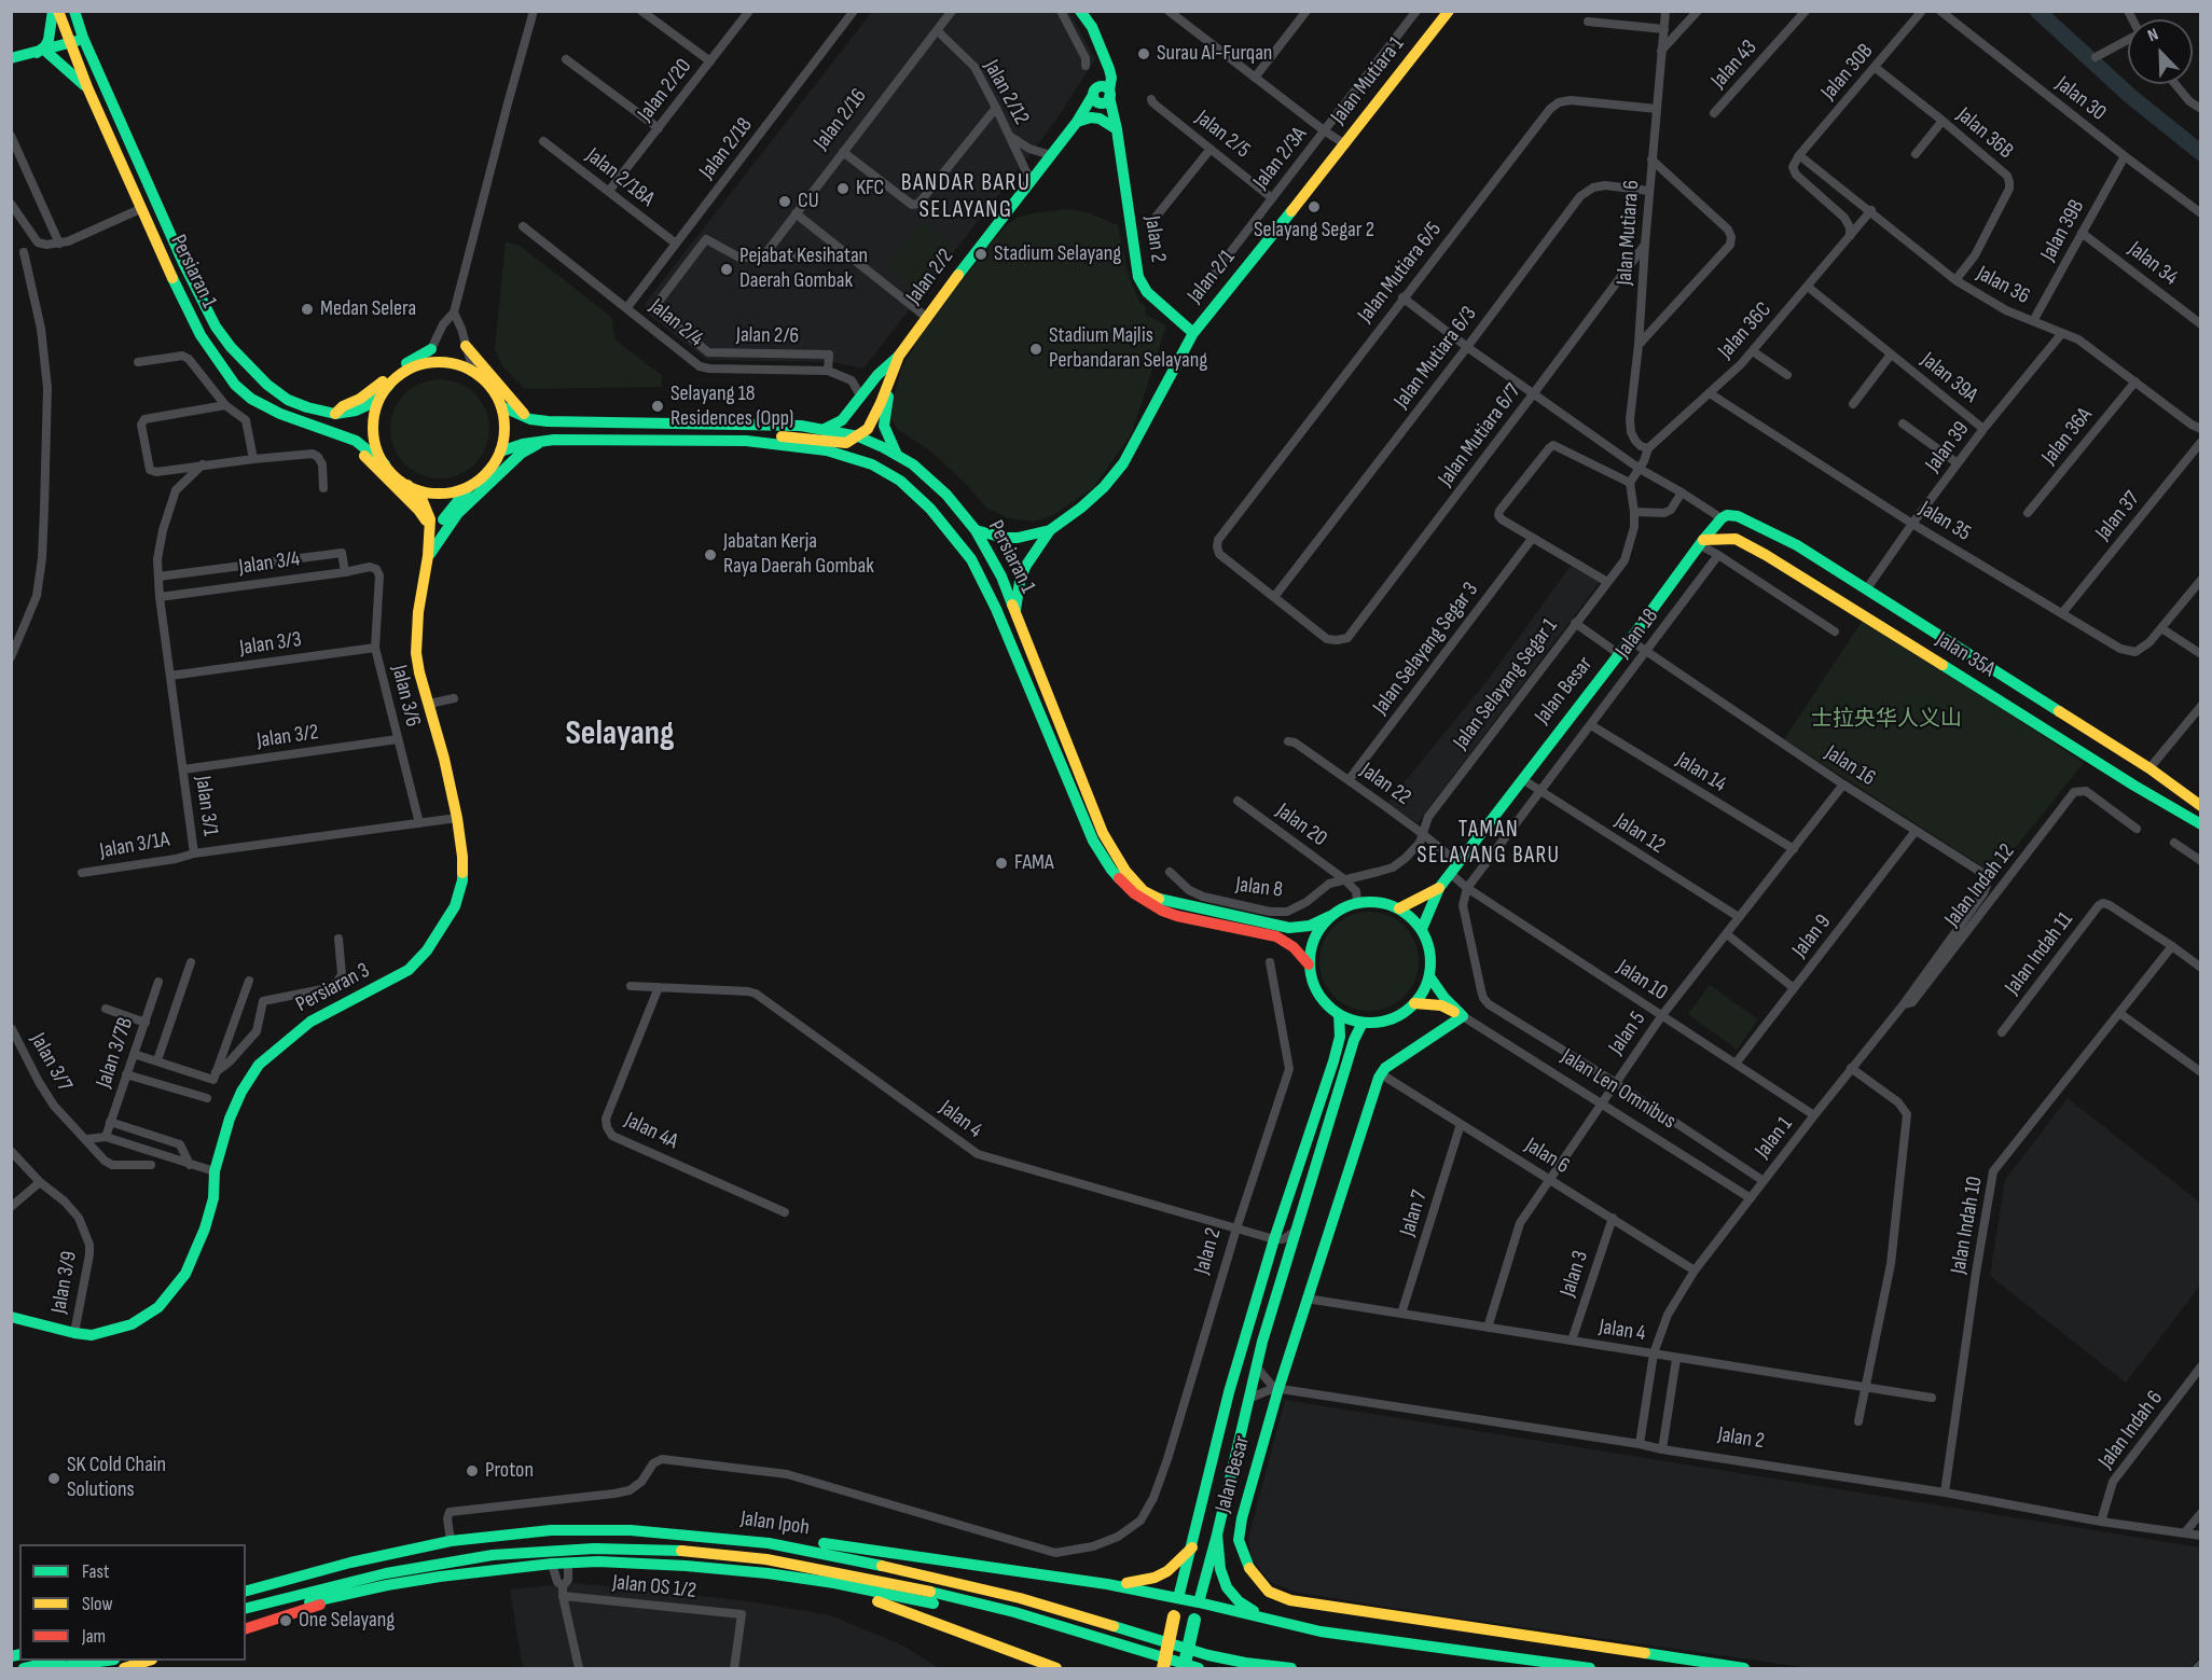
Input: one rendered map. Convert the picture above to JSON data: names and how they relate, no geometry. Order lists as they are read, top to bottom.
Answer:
{
  "streets": {
    "main road": [
      "Jalan Mutiara 1",
      "Jalan 2",
      "Persiaran 1",
      "Jalan 2/2",
      "Jalan 2/1",
      "Jalan 35A",
      "Jalan Besar",
      "Persiaran 3",
      "Jalan Len Omnibus",
      "Jalan Ipoh"
    ],
    "street": [
      "Jalan 43",
      "Jalan 30B",
      "Jalan 2/20",
      "Jalan 2/12",
      "Jalan 30",
      "Jalan 2/16",
      "Jalan 36B",
      "Jalan 2/5",
      "Jalan 2/18",
      "Jalan 2/3A",
      "Jalan 2/18A",
      "Jalan 39B",
      "Jalan Mutiara 6",
      "Jalan 34",
      "Jalan Mutiara 6/5",
      "Jalan 36",
      "Jalan 2/4",
      "Jalan 36C",
      "Jalan 2/6",
      "Jalan Mutiara 6/3",
      "Jalan 39A",
      "Jalan Mutiara 6/7",
      "Jalan 36A",
      "Jalan 39",
      "Jalan 37",
      "Jalan 35",
      "Jalan 3/4",
      "Jalan 18",
      "Jalan 3/3",
      "Jalan Selayang Segar 3",
      "Jalan Selayang Segar 1",
      "Jalan 3/6",
      "Jalan 3/2",
      "Jalan 16",
      "Jalan 14",
      "Jalan 22",
      "Jalan 3/1",
      "Jalan 20",
      "Jalan 12",
      "Jalan 3/1A",
      "Jalan Indah 12",
      "Jalan 8",
      "Jalan 9",
      "Jalan Indah 11",
      "Jalan 10",
      "Jalan 5",
      "Jalan 3/7B",
      "Jalan 3/7",
      "Jalan 4",
      "Jalan 4A",
      "Jalan 1",
      "Jalan 6",
      "Jalan 7",
      "Jalan Indah 10",
      "Jalan 3",
      "Jalan 3/9",
      "Jalan Indah 6",
      "Jalan OS 1/2"
    ]
  },
  "crossings": [
    ["Jalan 30B", "Jalan 36B"],
    ["Jalan 30B", "Jalan 36"],
    ["Jalan Mutiara 1", "Jalan 2/1"],
    ["Jalan 2/20", "Jalan 2/18A"],
    ["Jalan 2/12", "Jalan 2/16"],
    ["Jalan 2/12", "Jalan 2/2"],
    ["Jalan 30", "Jalan 39B"],
    ["Jalan 2/16", "Jalan 2/6"],
    ["Jalan 36B", "Jalan 36"],
    ["Jalan 2/5", "Jalan 2/3A"],
    ["Jalan 2/18", "Jalan 2/18A"],
    ["Jalan 2/18", "Jalan 2/4"],
    ["Jalan 39B", "Jalan 34"],
    ["Jalan 39B", "Jalan 36"],
    ["Jalan Mutiara 6", "Jalan Mutiara 6/5"],
    ["Jalan Mutiara 6", "Jalan 36C"],
    ["Jalan Mutiara 6", "Jalan Mutiara 6/3"],
    ["Jalan Mutiara 6", "Jalan Mutiara 6/7"],
    ["Jalan 2", "Jalan 2/2"],
    ["Jalan 2", "Jalan 2/1"],
    ["Jalan 2", "Jalan Besar"],
    ["Jalan 2", "Jalan 4"],
    ["Jalan 2", "Jalan 1"],
    ["Jalan 2", "Jalan Indah 10"],
    ["Jalan 2", "Jalan Indah 6"],
    ["Jalan 2", "Jalan Ipoh"],
    ["Persiaran 1", "Jalan 2/2"],
    ["Persiaran 1", "Jalan 2/1"],
    ["Persiaran 1", "Jalan Besar"],
    ["Persiaran 1", "Persiaran 3"],
    ["Persiaran 1", "Jalan Len Omnibus"],
    ["Jalan Mutiara 6/5", "Jalan Mutiara 6/3"],
    ["Jalan Mutiara 6/5", "Jalan Mutiara 6/7"],
    ["Jalan 36", "Jalan 36C"],
    ["Jalan 36", "Jalan 36A"],
    ["Jalan 36", "Jalan 39"],
    ["Jalan 2/4", "Jalan 2/6"],
    ["Jalan 36C", "Jalan 39A"],
    ["Jalan 36C", "Jalan 35"],
    ["Jalan Mutiara 6/3", "Jalan Mutiara 6/7"],
    ["Jalan 39A", "Jalan 39"],
    ["Jalan 39", "Jalan 35"],
    ["Jalan 39", "Jalan 35A"],
    ["Jalan 37", "Jalan 35"],
    ["Jalan 3/4", "Jalan 3/6"],
    ["Jalan 3/4", "Jalan 3/1"],
    ["Jalan 18", "Jalan 16"],
    ["Jalan 18", "Jalan 14"],
    ["Jalan 18", "Jalan 12"],
    ["Jalan 18", "Jalan 10"],
    ["Jalan 3/3", "Jalan 3/6"],
    ["Jalan 3/3", "Jalan 3/1"],
    ["Jalan Selayang Segar 3", "Jalan 22"],
    ["Jalan 35A", "Jalan Besar"],
    ["Jalan Selayang Segar 1", "Jalan 22"],
    ["Jalan Selayang Segar 1", "Jalan 20"],
    ["Jalan Selayang Segar 1", "Jalan 8"],
    ["Jalan Besar", "Jalan 16"],
    ["Jalan Besar", "Jalan 22"],
    ["Jalan Besar", "Jalan 12"],
    ["Jalan Besar", "Jalan 10"],
    ["Jalan Besar", "Jalan Len Omnibus"],
    ["Jalan Besar", "Jalan 4"],
    ["Jalan Besar", "Jalan 6"],
    ["Jalan 3/6", "Jalan 3/2"],
    ["Jalan 3/6", "Jalan 3/1"],
    ["Jalan 3/2", "Jalan 3/1"],
    ["Jalan 16", "Jalan 9"],
    ["Jalan 16", "Jalan 5"],
    ["Jalan 16", "Jalan 1"],
    ["Jalan 14", "Jalan 5"],
    ["Jalan 22", "Jalan 10"],
    ["Jalan 3/1", "Jalan 3/1A"],
    ["Jalan 3/1", "Persiaran 3"],
    ["Jalan 20", "Jalan 8"],
    ["Jalan 12", "Jalan 5"],
    ["Jalan Indah 12", "Jalan 1"],
    ["Jalan 9", "Jalan 10"],
    ["Jalan Indah 11", "Jalan Indah 10"],
    ["Jalan 10", "Jalan 5"],
    ["Jalan 10", "Jalan 1"],
    ["Persiaran 3", "Jalan 3/9"],
    ["Jalan 5", "Jalan Len Omnibus"],
    ["Jalan 5", "Jalan 4"],
    ["Jalan 5", "Jalan 6"],
    ["Jalan Len Omnibus", "Jalan 1"],
    ["Jalan 4", "Jalan 4A"],
    ["Jalan 4", "Jalan 1"],
    ["Jalan 4", "Jalan 7"],
    ["Jalan 4", "Jalan 3"],
    ["Jalan 1", "Jalan 6"],
    ["Jalan 6", "Jalan 7"],
    ["Jalan 6", "Jalan 3"]
  ],
  "districts": ["BANDAR BARU SELAYANG", "Selayang", "TAMAN SELAYANG BARU"],
  "parks": ["士拉央华人义山"],
  "places": [
    "Surau Al-Furqan",
    "KFC",
    "CU",
    "Selayang Segar 2",
    "Stadium Selayang",
    "Pejabat Kesihatan Daerah Gombak",
    "Medan Selera",
    "Stadium Majlis Perbandaran Selayang",
    "Selayang 18 Residences (Opp)",
    "Jabatan Kerja Raya Daerah Gombak",
    "FAMA",
    "Proton",
    "SK Cold Chain Solutions",
    "One Selayang"
  ],
  "legend": ["Fast", "Slow", "Jam"],
  "north": "top left"
}
